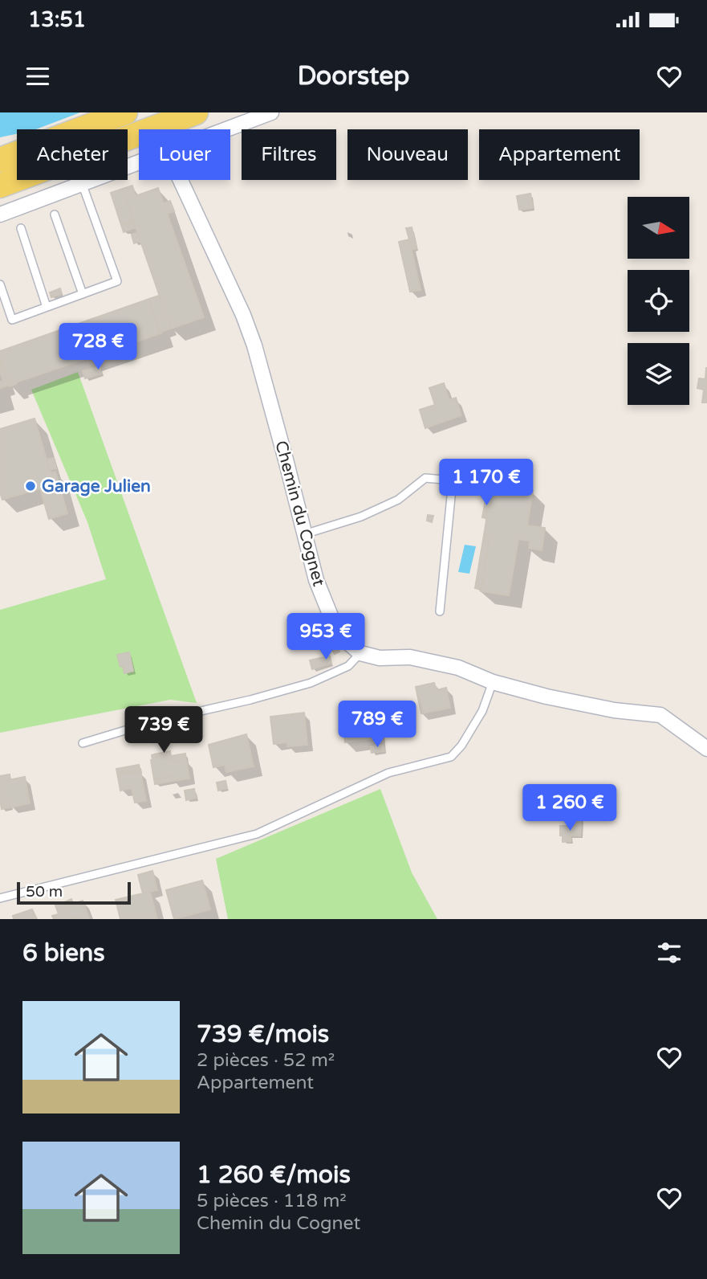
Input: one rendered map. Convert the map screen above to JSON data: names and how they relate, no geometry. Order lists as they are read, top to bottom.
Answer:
{
  "streets": {
    "street": ["Chemin du Cognet"]
  },
  "places": ["Garage Julien"],
  "scale_bar": "50 m",
  "north": "right",
  "page": {
    "status": "13:51",
    "header": "Doorstep",
    "chip": [
      "Acheter",
      "Louer",
      "Filtres",
      "Nouveau",
      "Appartement"
    ],
    "price": [
      "728 €",
      "1 170 €",
      "953 €",
      "789 €",
      "739 €",
      "1 260 €"
    ],
    "scale": "50 m",
    "heading": "6 biens",
    "list": [
      {
        "name": "739 €/mois",
        "note": "2 pièces · 52 m² · Appartement"
      },
      {
        "name": "1 260 €/mois",
        "note": "5 pièces · 118 m² · Chemin du Cognet"
      }
    ]
  }
}
